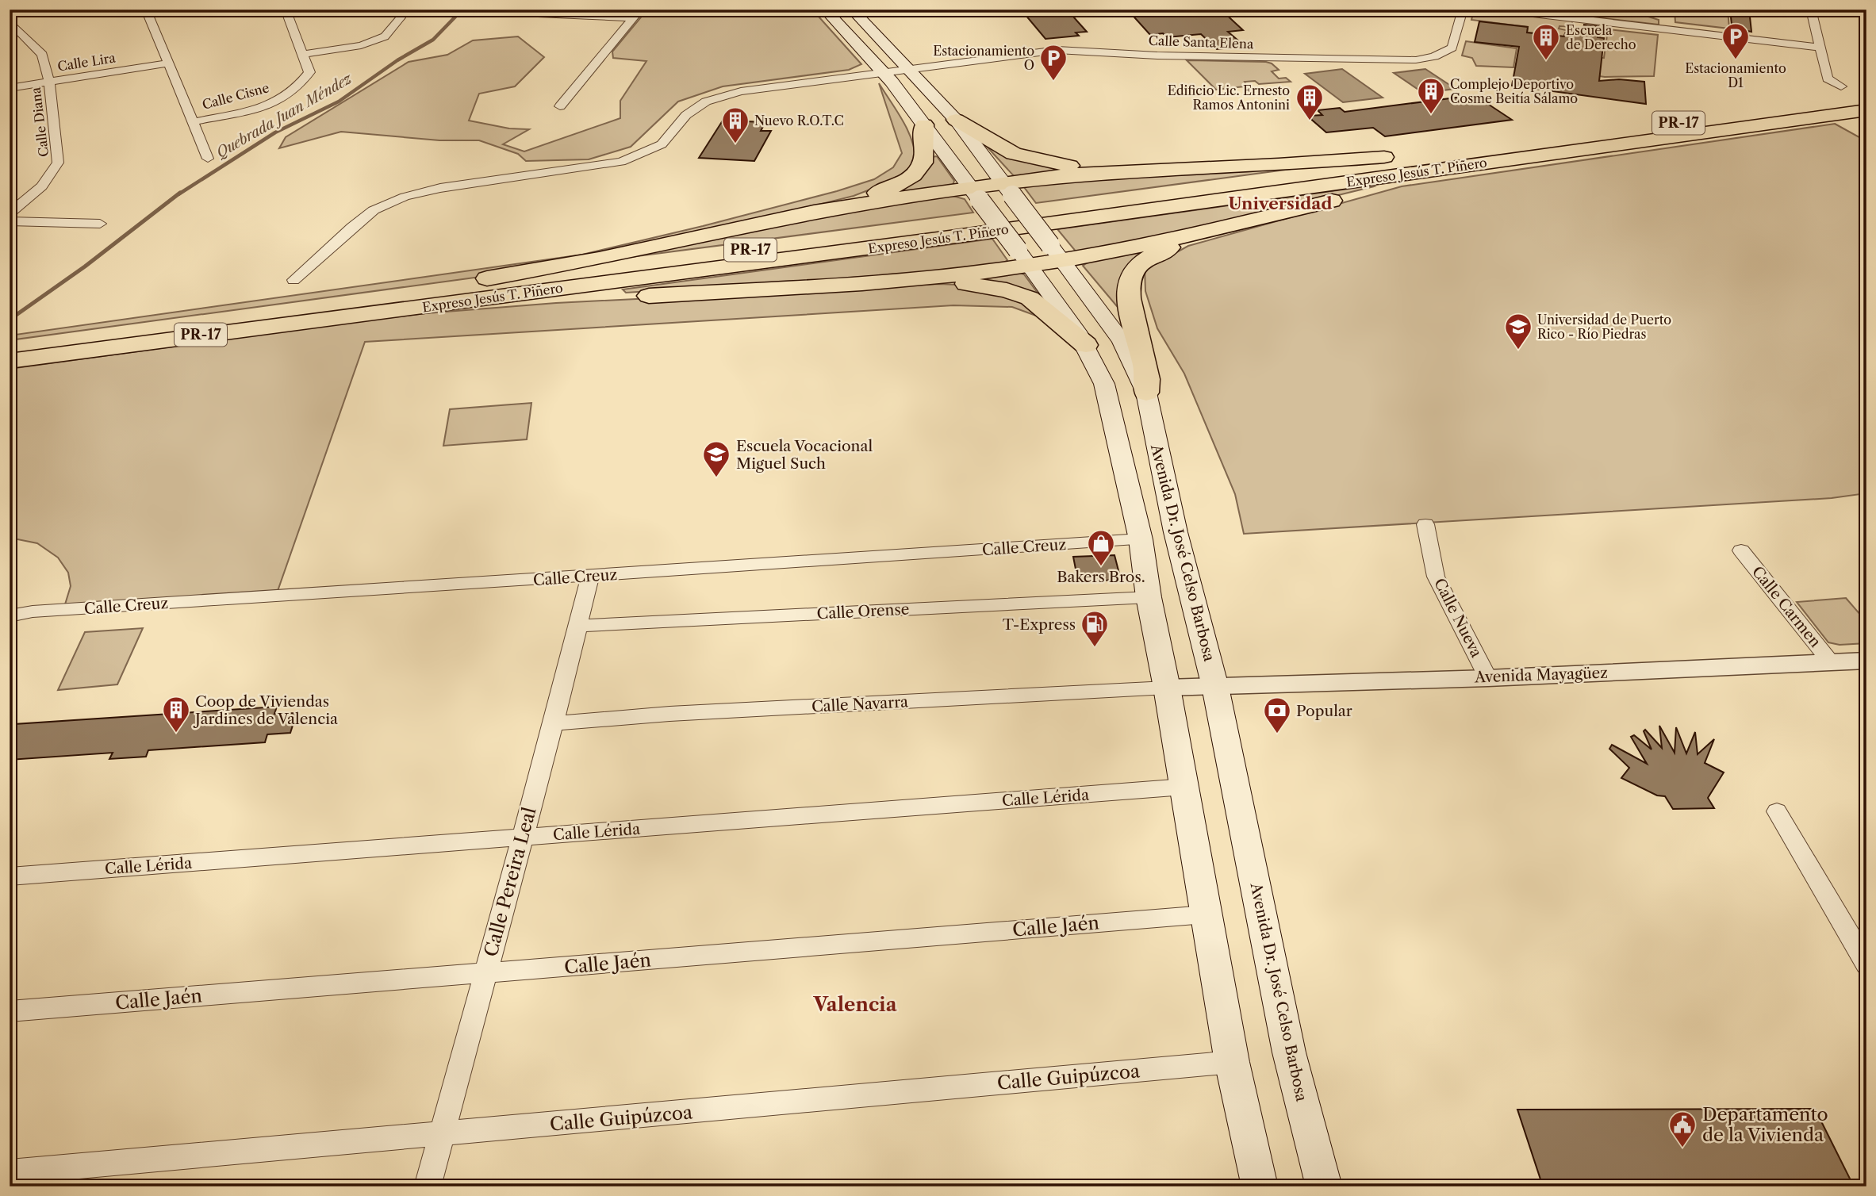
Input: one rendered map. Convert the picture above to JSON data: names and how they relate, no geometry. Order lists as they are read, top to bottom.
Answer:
{
  "streets": {
    "highway": ["PR-17", "Expreso Jesús T. Piñero"],
    "main road": ["Avenida Dr. José Celso Barbosa"],
    "street": [
      "Calle Santa Elena",
      "Calle Lira",
      "Calle Cisne",
      "Calle Diana",
      "Calle Creuz",
      "Calle Carmen",
      "Calle Orense",
      "Calle Nueva",
      "Avenida Mayagüez",
      "Calle Navarra",
      "Calle Lérida",
      "Calle Pereira Leal",
      "Calle Jaén",
      "Calle Guipúzcoa"
    ]
  },
  "crossings": [
    ["Calle Santa Elena", "Avenida Dr. José Celso Barbosa"],
    ["Calle Lira", "Calle Diana"],
    ["Calle Creuz", "Calle Pereira Leal"],
    ["Avenida Dr. José Celso Barbosa", "Avenida Mayagüez"],
    ["Calle Carmen", "Avenida Mayagüez"],
    ["Calle Orense", "Calle Pereira Leal"],
    ["Calle Nueva", "Avenida Mayagüez"],
    ["Avenida Mayagüez", "Calle Navarra"],
    ["Calle Navarra", "Calle Pereira Leal"],
    ["Calle Lérida", "Calle Pereira Leal"],
    ["Calle Pereira Leal", "Calle Jaén"],
    ["Calle Pereira Leal", "Calle Guipúzcoa"]
  ],
  "districts": ["Universidad", "Valencia"],
  "water": ["Quebrada Juan Méndez"],
  "places": {
    "parking": ["Estacionamiento D1", "Estacionamiento O"],
    "building": [
      "Escuela de Derecho",
      "Complejo Deportivo Cosme Beitía Sálamo",
      "Edificio Lic. Ernesto Ramos Antonini",
      "Nuevo R.O.T.C",
      "Coop de Viviendas Jardines de Valencia"
    ],
    "school or university": ["Universidad de Puerto Rico - Río Piedras", "Escuela Vocacional Miguel Such"],
    "shop": ["Bakers Bros."],
    "fuel station": ["T-Express"],
    "bank": ["Popular"],
    "public building": ["Departamento de la Vivienda"]
  }
}
